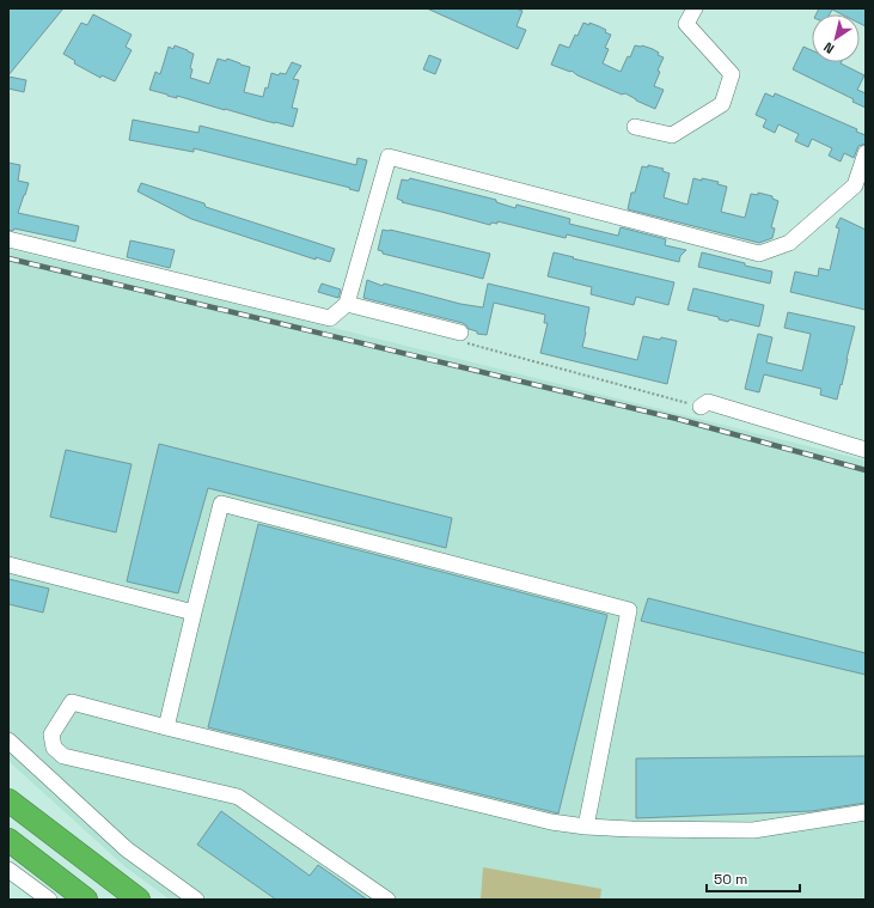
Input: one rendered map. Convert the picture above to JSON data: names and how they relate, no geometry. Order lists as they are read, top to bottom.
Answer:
{
  "scale_bar": "50 m",
  "north": "bottom left"
}
